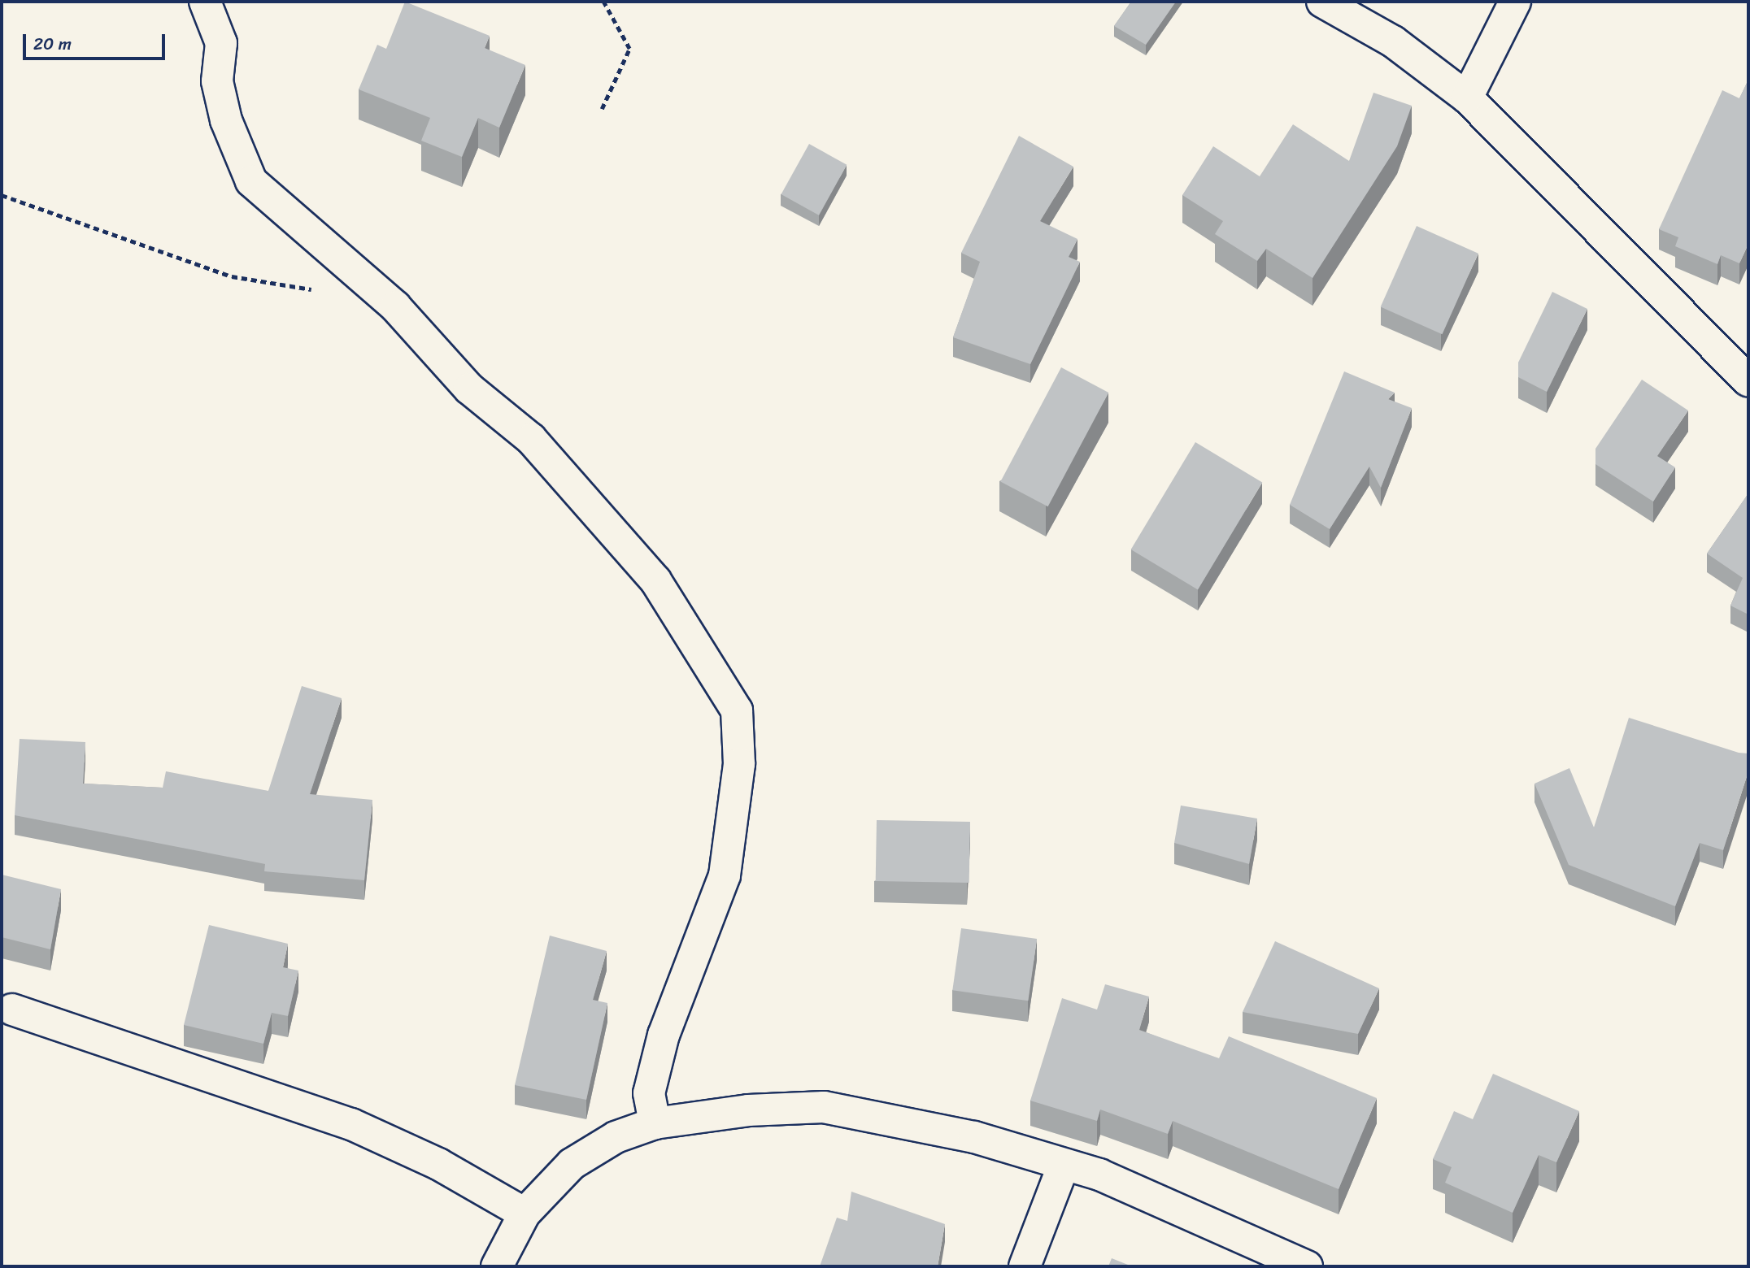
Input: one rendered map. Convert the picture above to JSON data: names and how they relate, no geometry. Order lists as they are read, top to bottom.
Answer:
{
  "scale_bar": "20 m"
}
